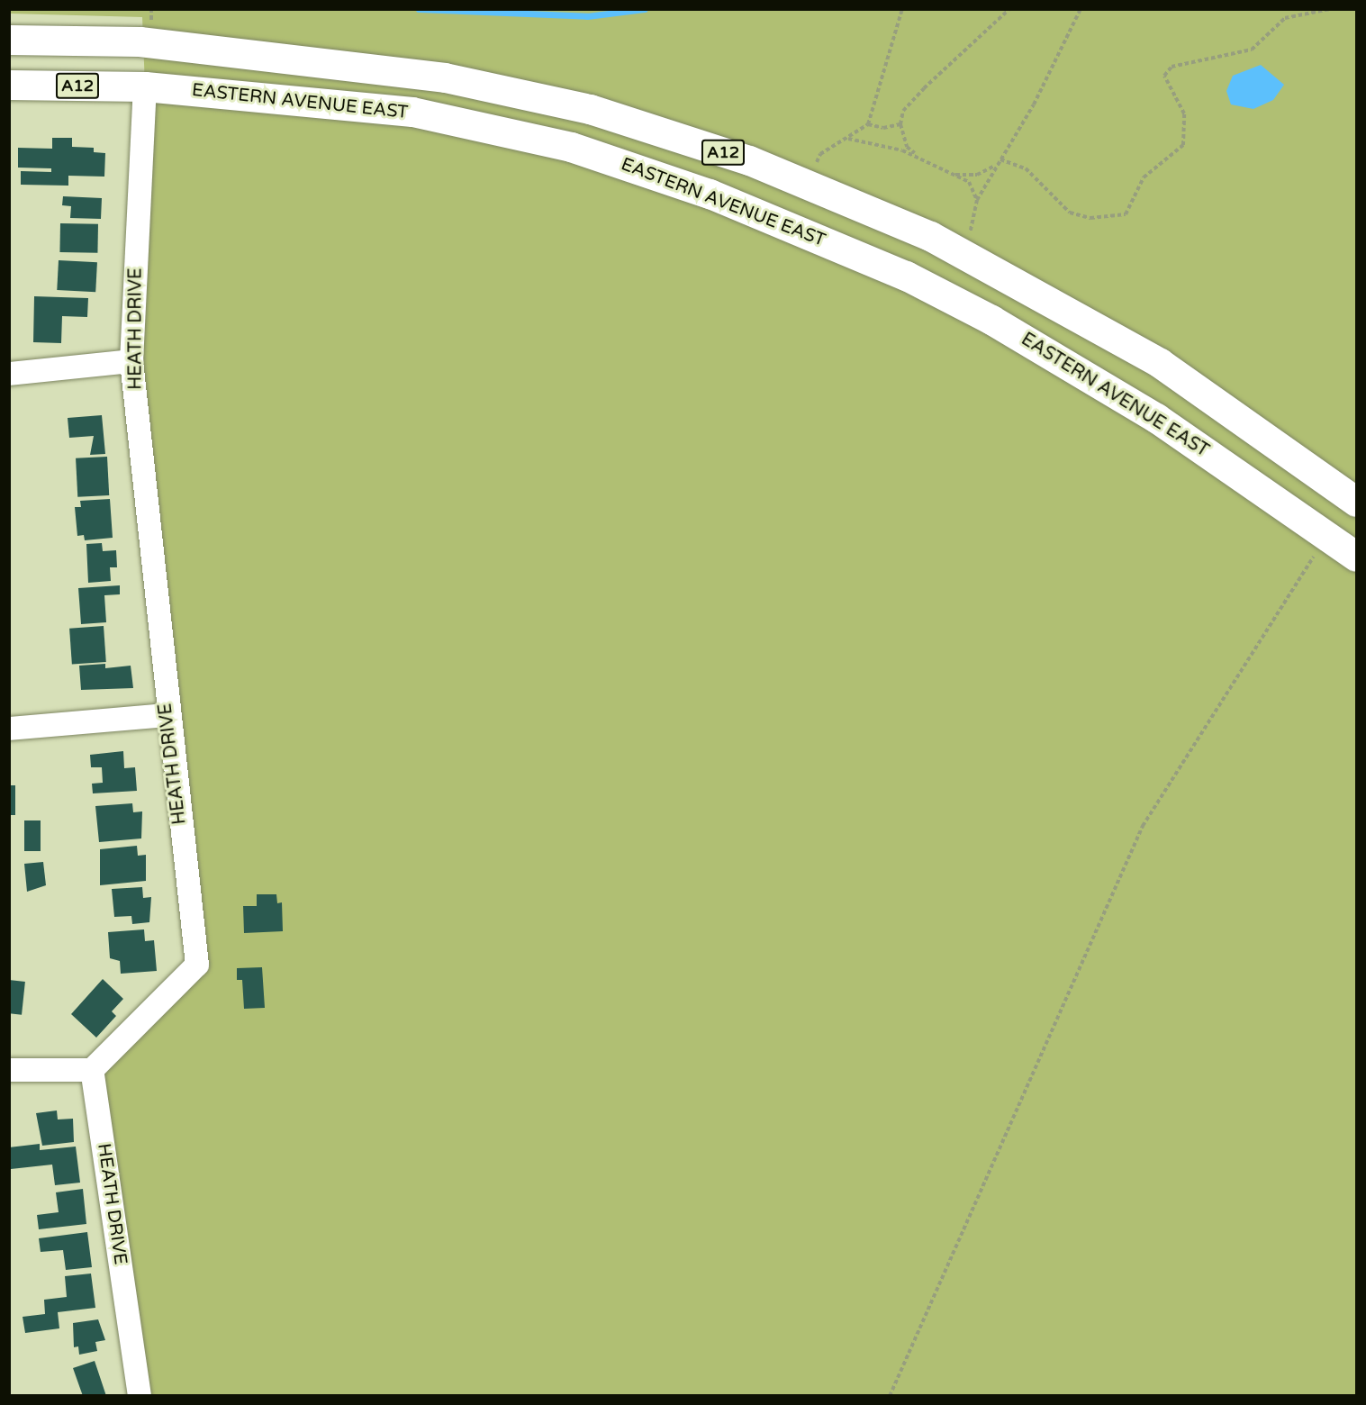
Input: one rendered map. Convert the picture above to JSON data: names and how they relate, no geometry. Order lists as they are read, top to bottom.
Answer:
{
  "streets": {
    "highway": ["A12", "EASTERN AVENUE EAST"],
    "street": ["HEATH DRIVE"]
  },
  "crossings": [
    ["EASTERN AVENUE EAST", "HEATH DRIVE"]
  ]
}
